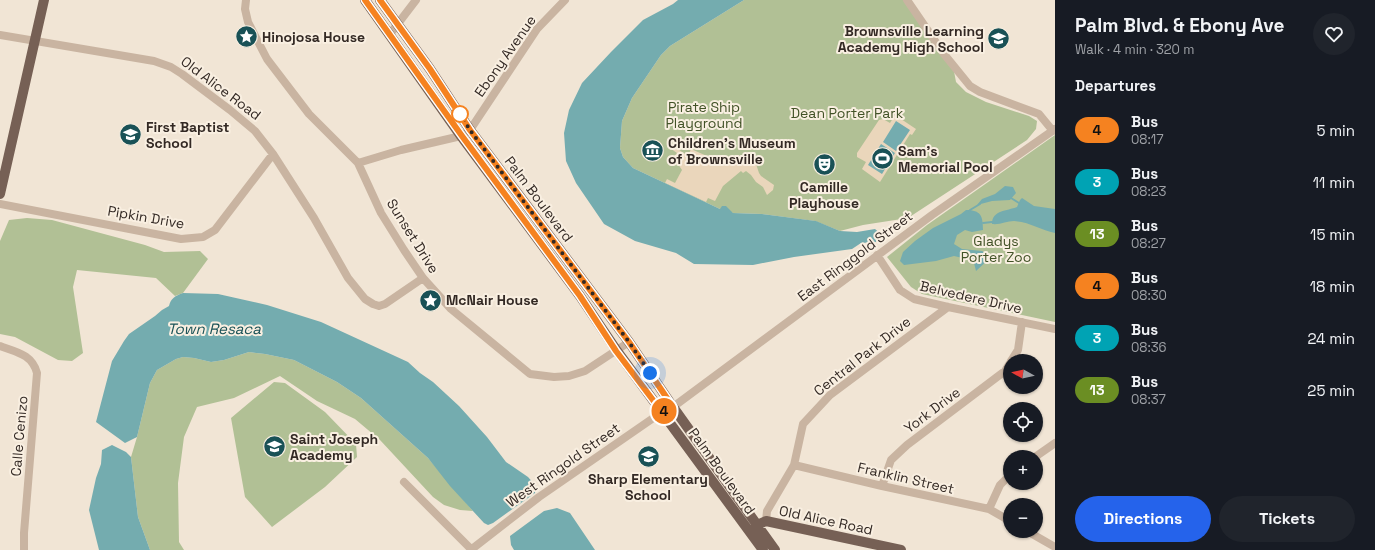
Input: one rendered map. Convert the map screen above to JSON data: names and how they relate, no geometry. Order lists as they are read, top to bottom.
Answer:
{
  "streets": {
    "main road": ["Old Alice Road", "Palm Boulevard"],
    "street": [
      "Ebony Avenue",
      "Pipkin Drive",
      "Sunset Drive",
      "East Ringgold Street",
      "Belvedere Drive",
      "Central Park Drive",
      "York Drive",
      "Calle Cenizo",
      "West Ringold Street",
      "Franklin Street"
    ]
  },
  "crossings": [
    ["Ebony Avenue", "Palm Boulevard"],
    ["Old Alice Road", "Palm Boulevard"],
    ["Old Alice Road", "Pipkin Drive"],
    ["Old Alice Road", "Sunset Drive"],
    ["Old Alice Road", "Central Park Drive"],
    ["Palm Boulevard", "Sunset Drive"],
    ["Palm Boulevard", "East Ringgold Street"],
    ["Palm Boulevard", "Central Park Drive"],
    ["Palm Boulevard", "West Ringold Street"],
    ["East Ringgold Street", "Belvedere Drive"],
    ["East Ringgold Street", "West Ringold Street"],
    ["Belvedere Drive", "Central Park Drive"],
    ["Belvedere Drive", "York Drive"],
    ["Central Park Drive", "Franklin Street"],
    ["York Drive", "Franklin Street"]
  ],
  "water": ["Town Resaca"],
  "parks": ["Pirate Ship Playground", "Dean Porter Park", "Gladys Porter Zoo"],
  "places": {
    "place": ["Hinojosa House", "McNair House"],
    "school or university": [
      "Brownsville Learning Academy High School",
      "First Baptist School",
      "Saint Joseph Academy",
      "Sharp Elementary School"
    ],
    "museum": ["Children’s Museum of Brownsville"],
    "sports": ["Sam's Memorial Pool"],
    "theatre": ["Camille Playhouse"]
  },
  "lines": ["bus line 4"],
  "north": "left",
  "page": {
    "on_map": "4",
    "heading": [
      ["Palm Blvd. & Ebony Ave", "Walk · 4 min · 320 m"],
      "Departures"
    ],
    "list": [
      {
        "mark": "4",
        "name": "Bus",
        "note": "08:17",
        "value": "5 min"
      },
      {
        "mark": "3",
        "name": "Bus",
        "note": "08:23",
        "value": "11 min"
      },
      {
        "mark": "13",
        "name": "Bus",
        "note": "08:27",
        "value": "15 min"
      },
      {
        "mark": "4",
        "name": "Bus",
        "note": "08:30",
        "value": "18 min"
      },
      {
        "mark": "3",
        "name": "Bus",
        "note": "08:36",
        "value": "24 min"
      },
      {
        "mark": "13",
        "name": "Bus",
        "note": "08:37",
        "value": "25 min"
      }
    ],
    "map_buttons": ["+", "−"],
    "buttons": ["Directions", "Tickets"]
  }
}
